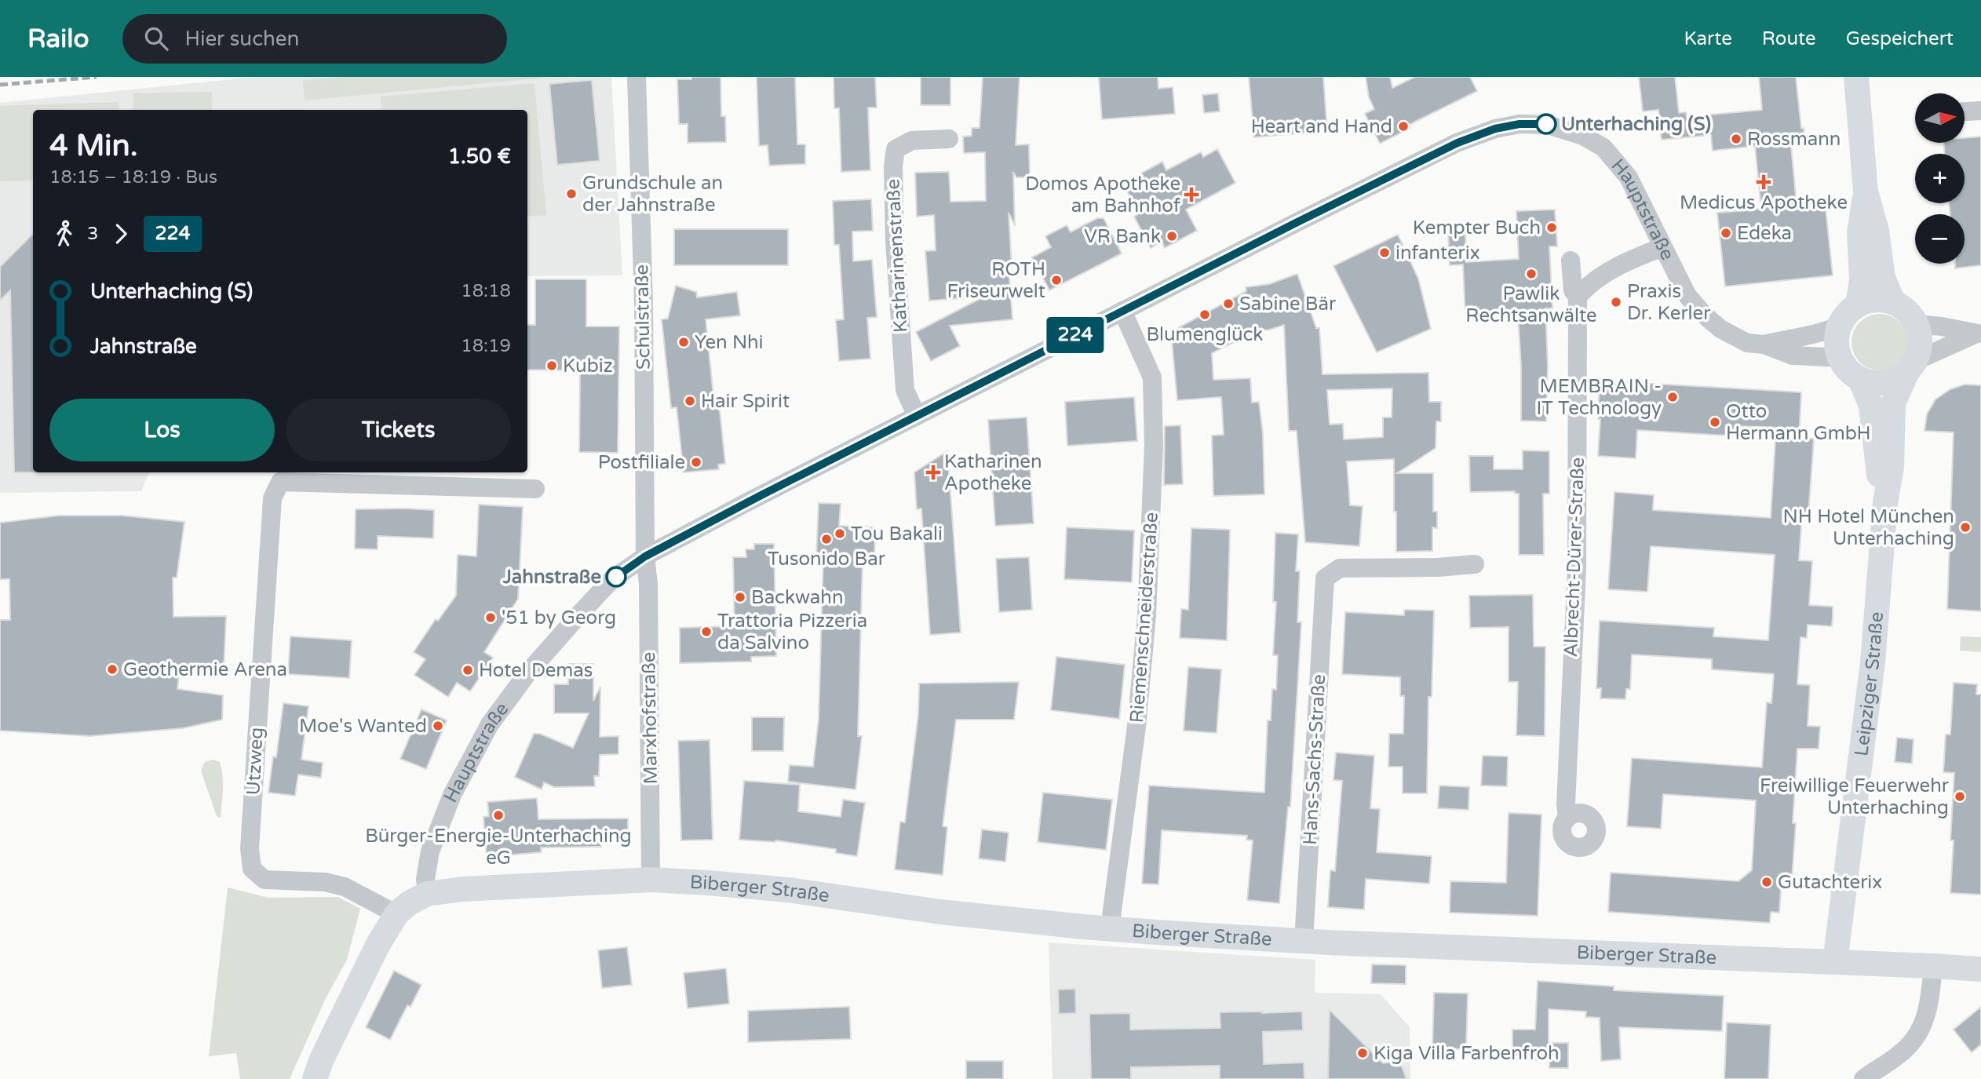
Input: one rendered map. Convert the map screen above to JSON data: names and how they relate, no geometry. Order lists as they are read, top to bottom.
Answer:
{
  "streets": {
    "main road": ["Leipziger Straße", "Biberger Straße"],
    "street": [
      "Hauptstraße",
      "Katharinenstraße",
      "Schulstraße",
      "Albrecht-Dürer-Straße",
      "Riemenschneiderstraße",
      "Marxhofstraße",
      "Hans-Sachs-Straße",
      "Utzweg"
    ]
  },
  "crossings": [
    ["Hauptstraße", "Katharinenstraße"],
    ["Hauptstraße", "Schulstraße"],
    ["Hauptstraße", "Riemenschneiderstraße"],
    ["Hauptstraße", "Leipziger Straße"],
    ["Hauptstraße", "Marxhofstraße"],
    ["Hauptstraße", "Biberger Straße"],
    ["Schulstraße", "Marxhofstraße"],
    ["Riemenschneiderstraße", "Biberger Straße"],
    ["Leipziger Straße", "Biberger Straße"],
    ["Marxhofstraße", "Biberger Straße"],
    ["Hans-Sachs-Straße", "Biberger Straße"]
  ],
  "places": {
    "other": [
      "Unterhaching (S)",
      "Heart and Hand",
      "Rossmann",
      "Grundschule an der Jahnstraße",
      "Kempter Buch",
      "Edeka",
      "VR Bank",
      "infanterix",
      "Pawlik Rechtsanwälte",
      "ROTH Friseurwelt",
      "Praxis Dr. Kerler",
      "Sabine Bär",
      "Blumenglück",
      "Yen Nhi",
      "Kubiz",
      "MEMBRAIN - IT Technology",
      "Hair Spirit",
      "Otto Hermann GmbH",
      "Postfiliale",
      "NH Hotel München Unterhaching",
      "Tou Bakali",
      "Tusonido Bar",
      "Jahnstraße",
      "Backwahn",
      "'51 by Georg",
      "Trattoria Pizzeria da Salvino",
      "Geothermie Arena",
      "Hotel Demas",
      "Moe's Wanted",
      "Freiwillige Feuerwehr Unterhaching",
      "Bürger-Energie-Unterhaching eG",
      "Gutachterix",
      "Kiga Villa Farbenfroh"
    ],
    "health": ["Medicus Apotheke", "Domos Apotheke am Bahnhof", "Katharinen Apotheke"]
  },
  "lines": ["bus line 224"],
  "north": "right",
  "page": {
    "header": "Railo",
    "search": "Hier suchen",
    "nav": ["Karte", "Route", "Gespeichert"],
    "on_map": "224",
    "map_buttons": ["+", "−"],
    "heading": ["4 Min.", "18:15 – 18:19 · Bus", "1.50 €"],
    "legs": ["3", "224"],
    "list": [
      {
        "name": "Unterhaching (S)",
        "value": "18:18"
      },
      {
        "name": "Jahnstraße",
        "value": "18:19"
      }
    ],
    "buttons": ["Los", "Tickets"]
  }
}
